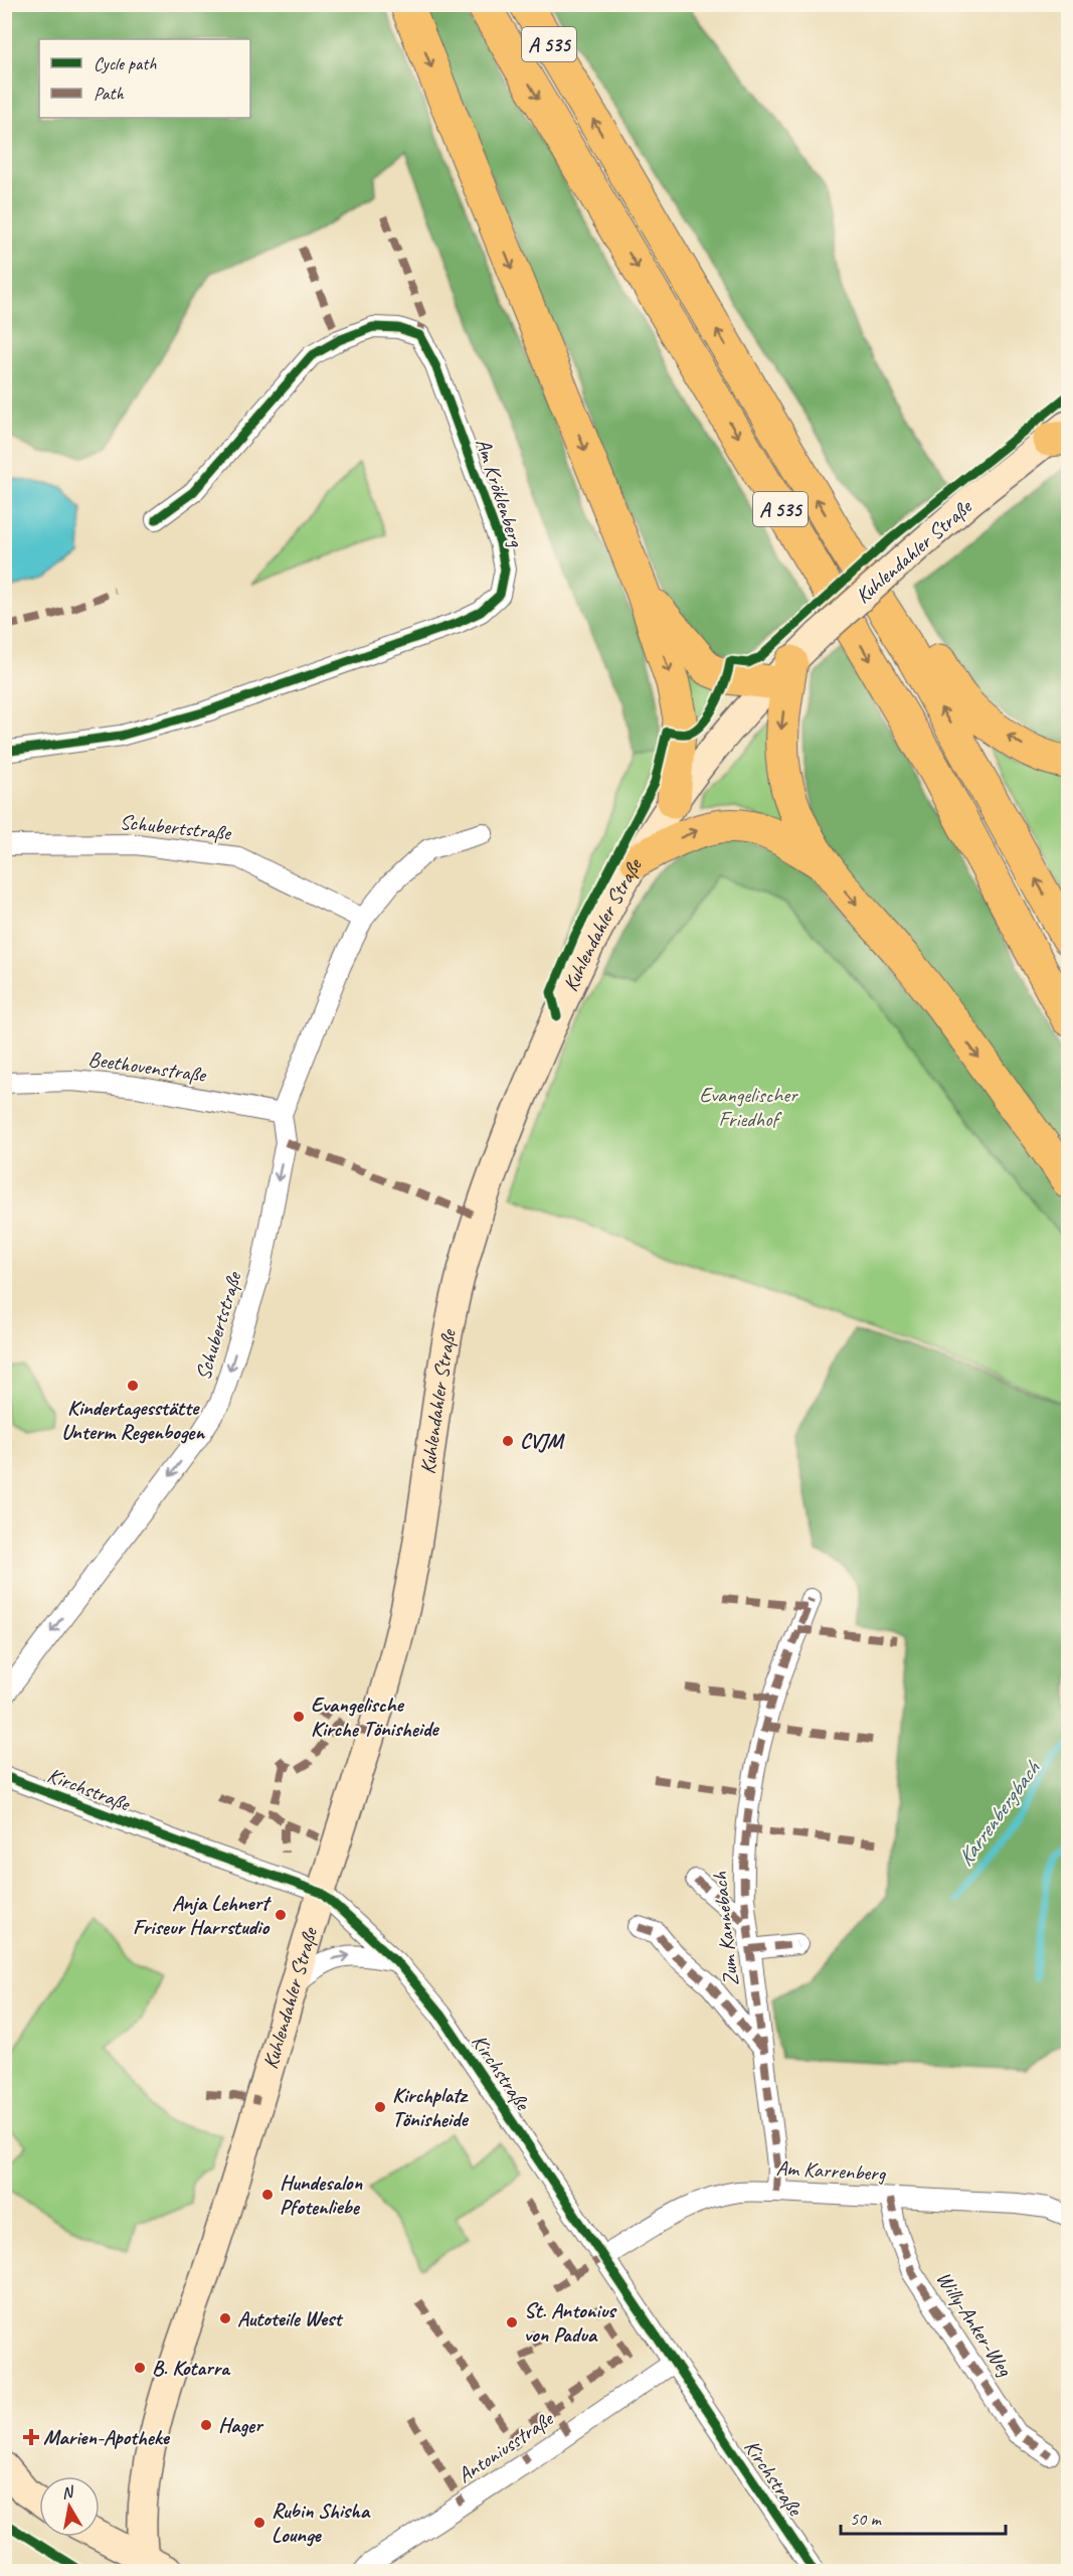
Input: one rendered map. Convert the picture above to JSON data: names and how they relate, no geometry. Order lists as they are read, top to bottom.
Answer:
{
  "streets": {
    "highway": ["A 535"],
    "main road": ["Kuhlendahler Straße"],
    "street": [
      "Am Kröklenberg",
      "Schubertstraße",
      "Beethovenstraße",
      "Kirchstraße",
      "Zum Kannebach",
      "Am Karrenberg",
      "Willy-Anker-Weg",
      "Antoniusstraße"
    ]
  },
  "crossings": [
    ["Kuhlendahler Straße", "Kirchstraße"],
    ["Schubertstraße", "Beethovenstraße"],
    ["Kirchstraße", "Am Karrenberg"],
    ["Kirchstraße", "Antoniusstraße"],
    ["Zum Kannebach", "Am Karrenberg"],
    ["Am Karrenberg", "Willy-Anker-Weg"]
  ],
  "one_way": ["Schubertstraße"],
  "water": ["Karrenbergbach"],
  "parks": ["Evangelischer Friedhof"],
  "places": {
    "other": [
      "Kindertagesstätte Unterm Regenbogen",
      "CVJM",
      "Evangelische Kirche Tönisheide",
      "Anja Lehnert Friseur Harrstudio",
      "Kirchplatz Tönisheide",
      "Hundesalon Pfotenliebe",
      "Autoteile West",
      "St. Antonius von Padua",
      "B. Kotarra",
      "Hager",
      "Rubin Shisha Lounge"
    ],
    "health": ["Marien-Apotheke"]
  },
  "legend": ["Cycle path", "Path"],
  "scale_bar": "50 m",
  "north": "top"
}
